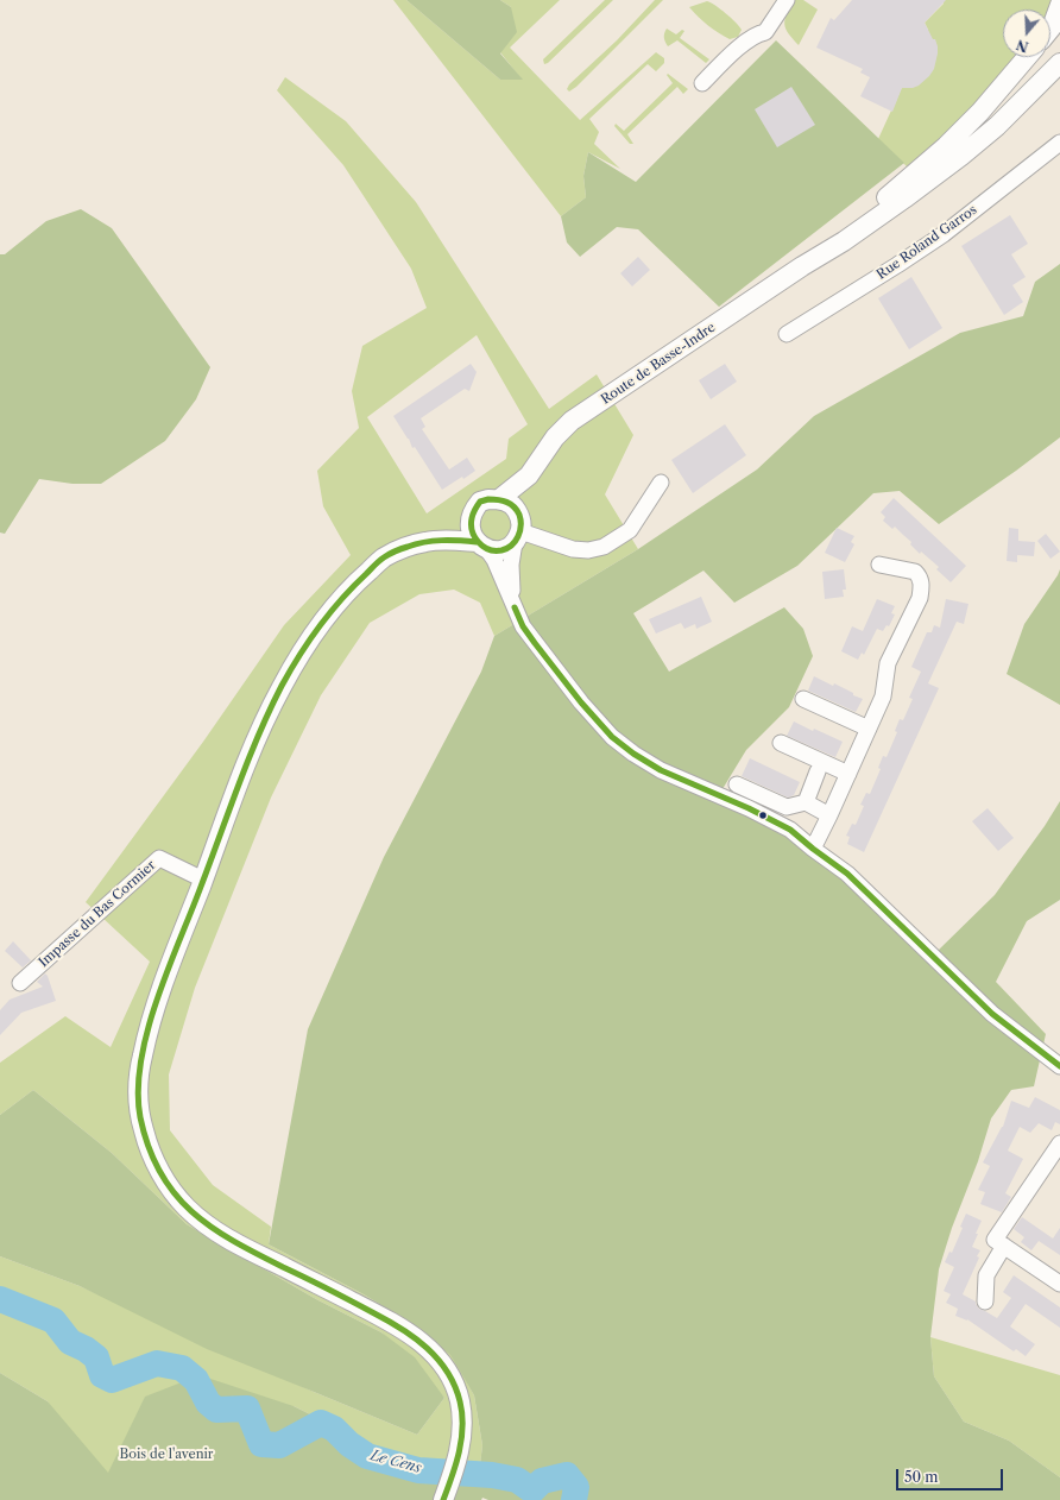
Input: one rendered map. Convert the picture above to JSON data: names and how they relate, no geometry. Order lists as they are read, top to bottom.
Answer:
{
  "streets": {
    "main road": ["Route de Basse-Indre"],
    "street": ["Rue Roland Garros", "Impasse du Bas Cormier"]
  },
  "water": ["Le Cens"],
  "parks": ["Bois de l'avenir"],
  "scale_bar": "50 m",
  "north": "bottom"
}
